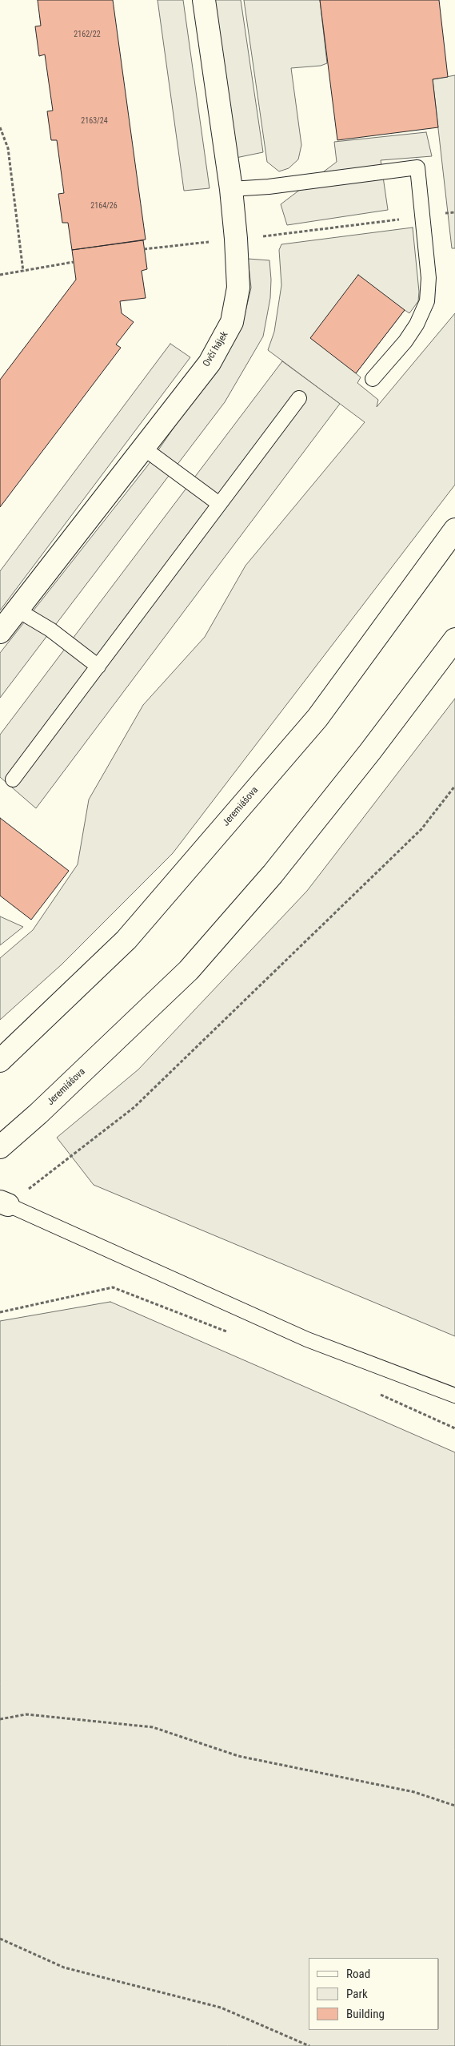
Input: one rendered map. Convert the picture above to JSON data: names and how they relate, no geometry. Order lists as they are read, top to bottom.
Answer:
{
  "streets": {
    "main road": ["Ovčí hájek", "Jeremiášova"]
  },
  "house_numbers": ["2162/22", "2163/24", "2164/26"],
  "legend": ["Road", "Park", "Building"]
}
